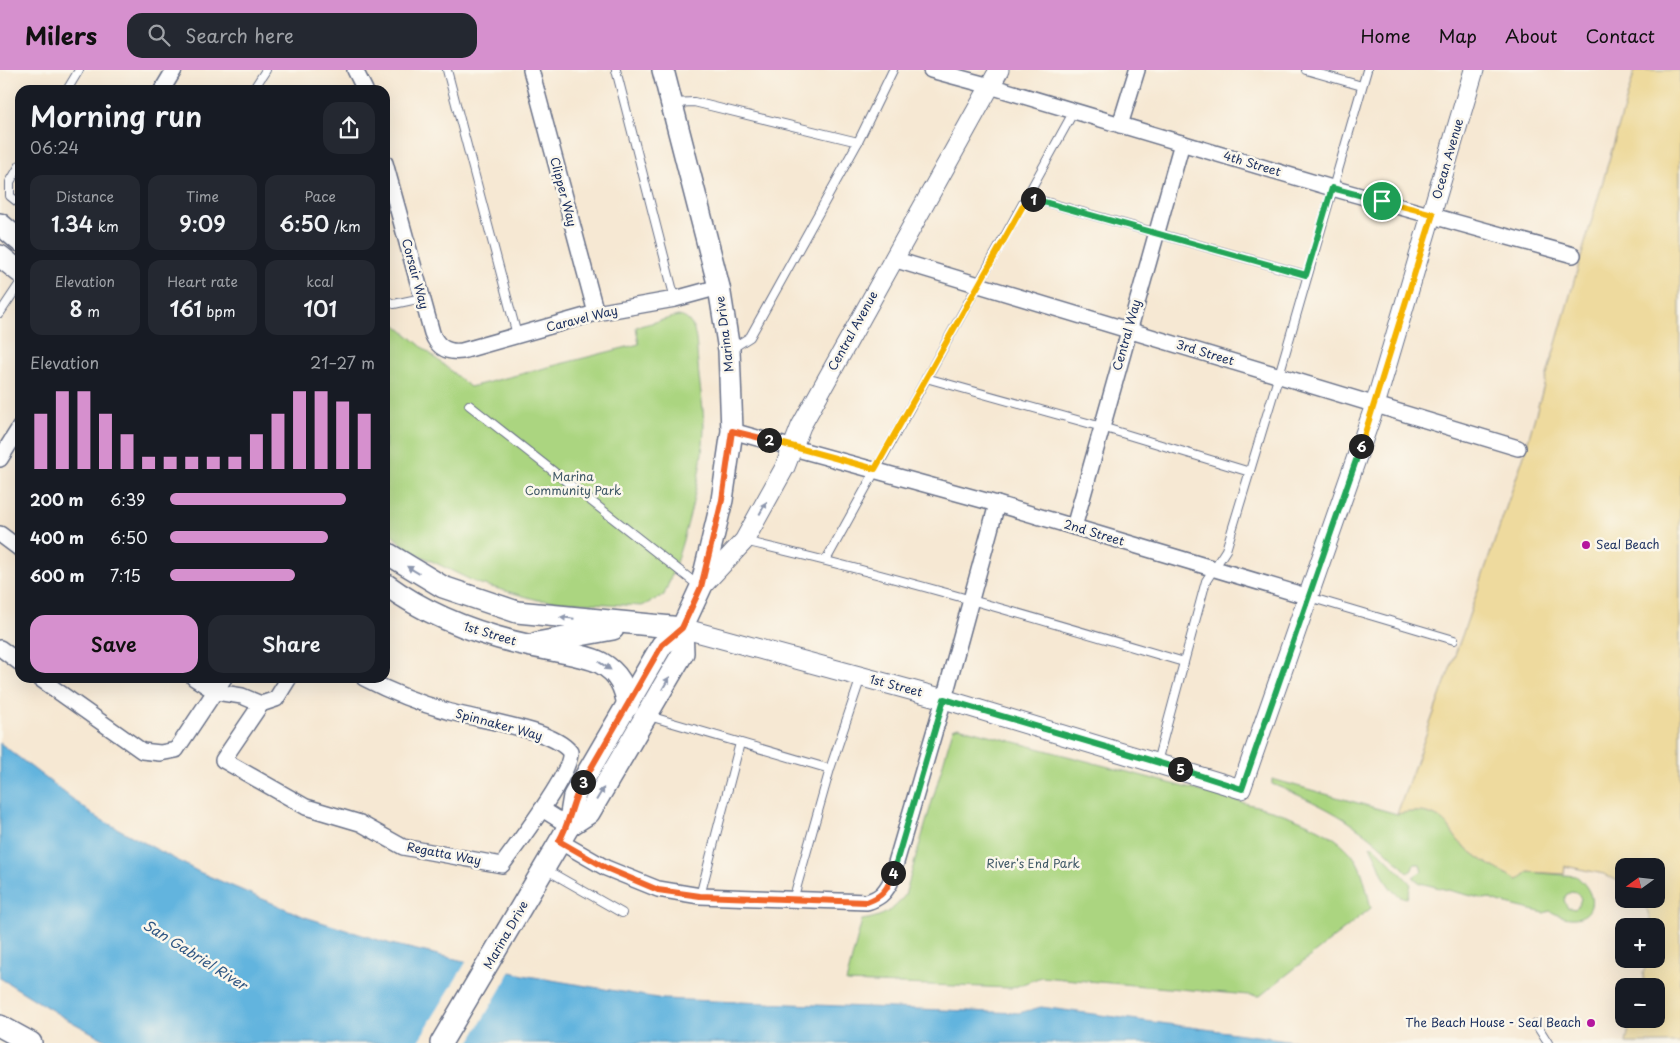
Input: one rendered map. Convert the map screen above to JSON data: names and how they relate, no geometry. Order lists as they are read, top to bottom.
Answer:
{
  "streets": {
    "main road": ["Marina Drive", "1st Street"],
    "street": [
      "Ocean Avenue",
      "4th Street",
      "Clipper Way",
      "Corsair Way",
      "Caravel Way",
      "Central Avenue",
      "Central Way",
      "3rd Street",
      "2nd Street",
      "Spinnaker Way",
      "Regatta Way"
    ]
  },
  "crossings": [
    ["Ocean Avenue", "4th Street"],
    ["Ocean Avenue", "3rd Street"],
    ["Ocean Avenue", "2nd Street"],
    ["Ocean Avenue", "1st Street"],
    ["4th Street", "Central Avenue"],
    ["4th Street", "Central Way"],
    ["Clipper Way", "Caravel Way"],
    ["Corsair Way", "Caravel Way"],
    ["Caravel Way", "Marina Drive"],
    ["Central Avenue", "Marina Drive"],
    ["Central Avenue", "3rd Street"],
    ["Central Avenue", "2nd Street"],
    ["Marina Drive", "2nd Street"],
    ["Marina Drive", "1st Street"],
    ["Central Way", "3rd Street"],
    ["Central Way", "2nd Street"],
    ["Spinnaker Way", "Regatta Way"]
  ],
  "water": ["San Gabriel River"],
  "parks": ["Marina Community Park", "River's End Park"],
  "places": ["Seal Beach", "The Beach House - Seal Beach"],
  "north": "left",
  "page": {
    "header": "Milers",
    "search": "Search here",
    "nav": [
      "Home",
      "Map",
      "About",
      "Contact"
    ],
    "heading": ["Morning run", "06:24"],
    "stats": [
      ["Distance", "1.34 km"],
      ["Time", "9:09"],
      ["Pace", "6:50 /km"],
      ["Elevation", "8 m"],
      ["Heart rate", "161 bpm"],
      ["kcal", "101"]
    ],
    "pins": [
      "1",
      "2",
      "6",
      "5",
      "3",
      "4"
    ],
    "chart": ["Elevation", "21–27 m"],
    "list": [
      {
        "name": "200 m",
        "note": "6:39"
      },
      {
        "name": "400 m",
        "note": "6:50"
      },
      {
        "name": "600 m",
        "note": "7:15"
      }
    ],
    "buttons": ["Save", "Share"],
    "map_buttons": ["+", "−"]
  }
}
